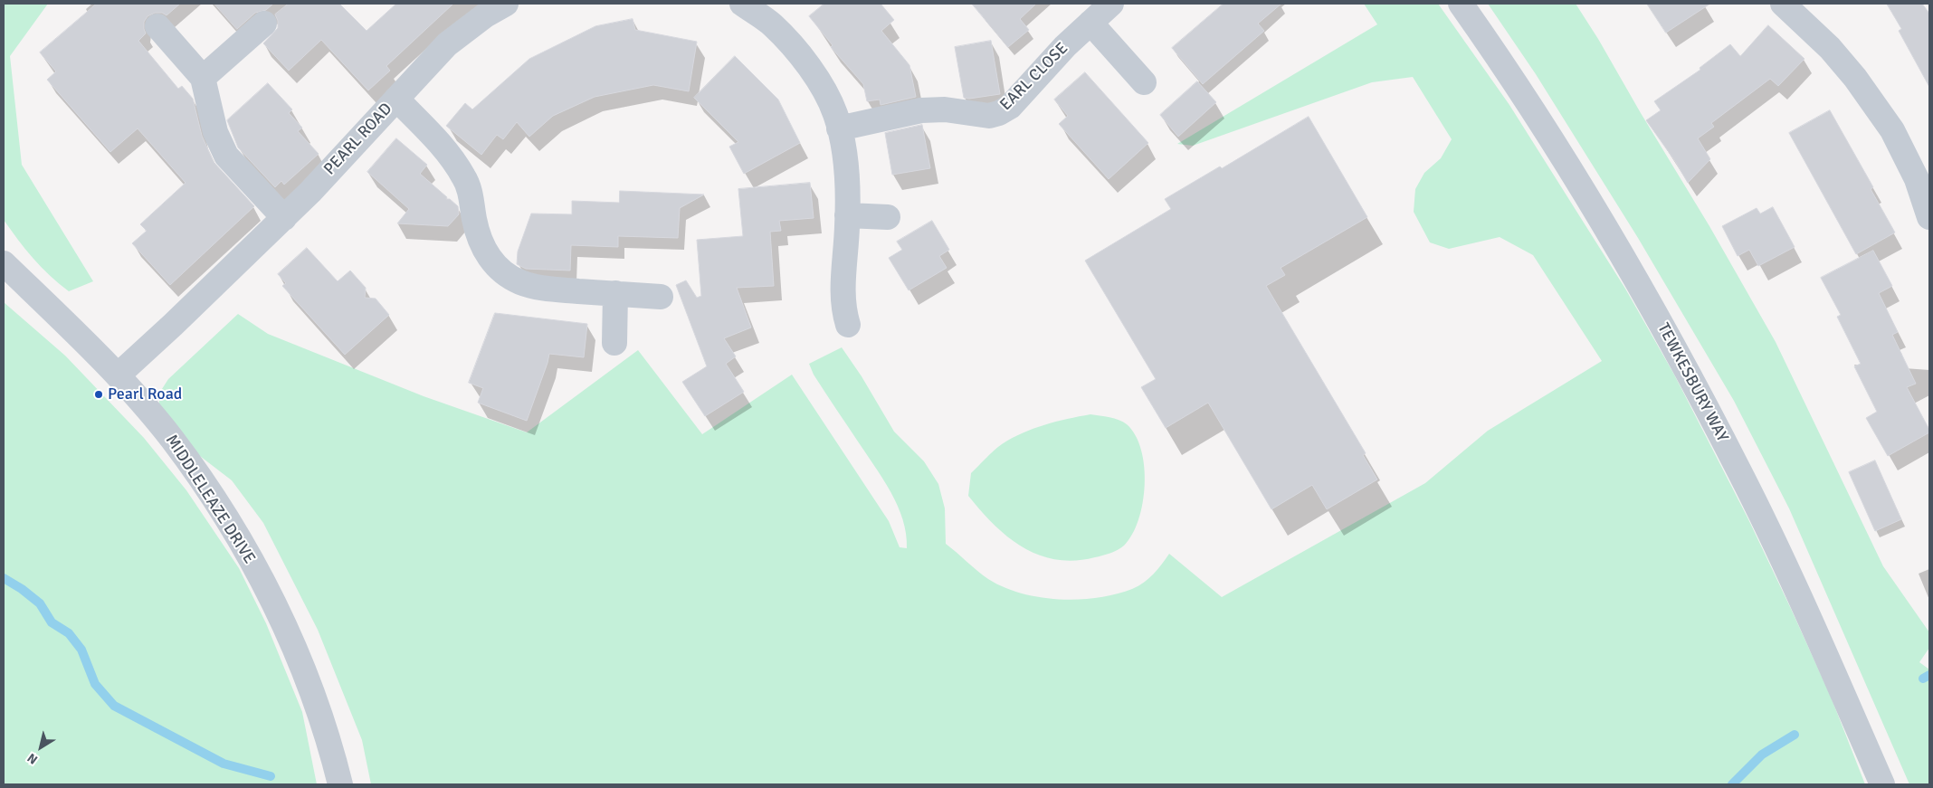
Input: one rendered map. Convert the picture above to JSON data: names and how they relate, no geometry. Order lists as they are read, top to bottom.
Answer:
{
  "streets": {
    "street": [
      "EARL CLOSE",
      "PEARL ROAD",
      "TEWKESBURY WAY",
      "MIDDLELEAZE DRIVE"
    ]
  },
  "crossings": [
    ["PEARL ROAD", "MIDDLELEAZE DRIVE"]
  ],
  "places": ["Pearl Road"],
  "north": "bottom left"
}
